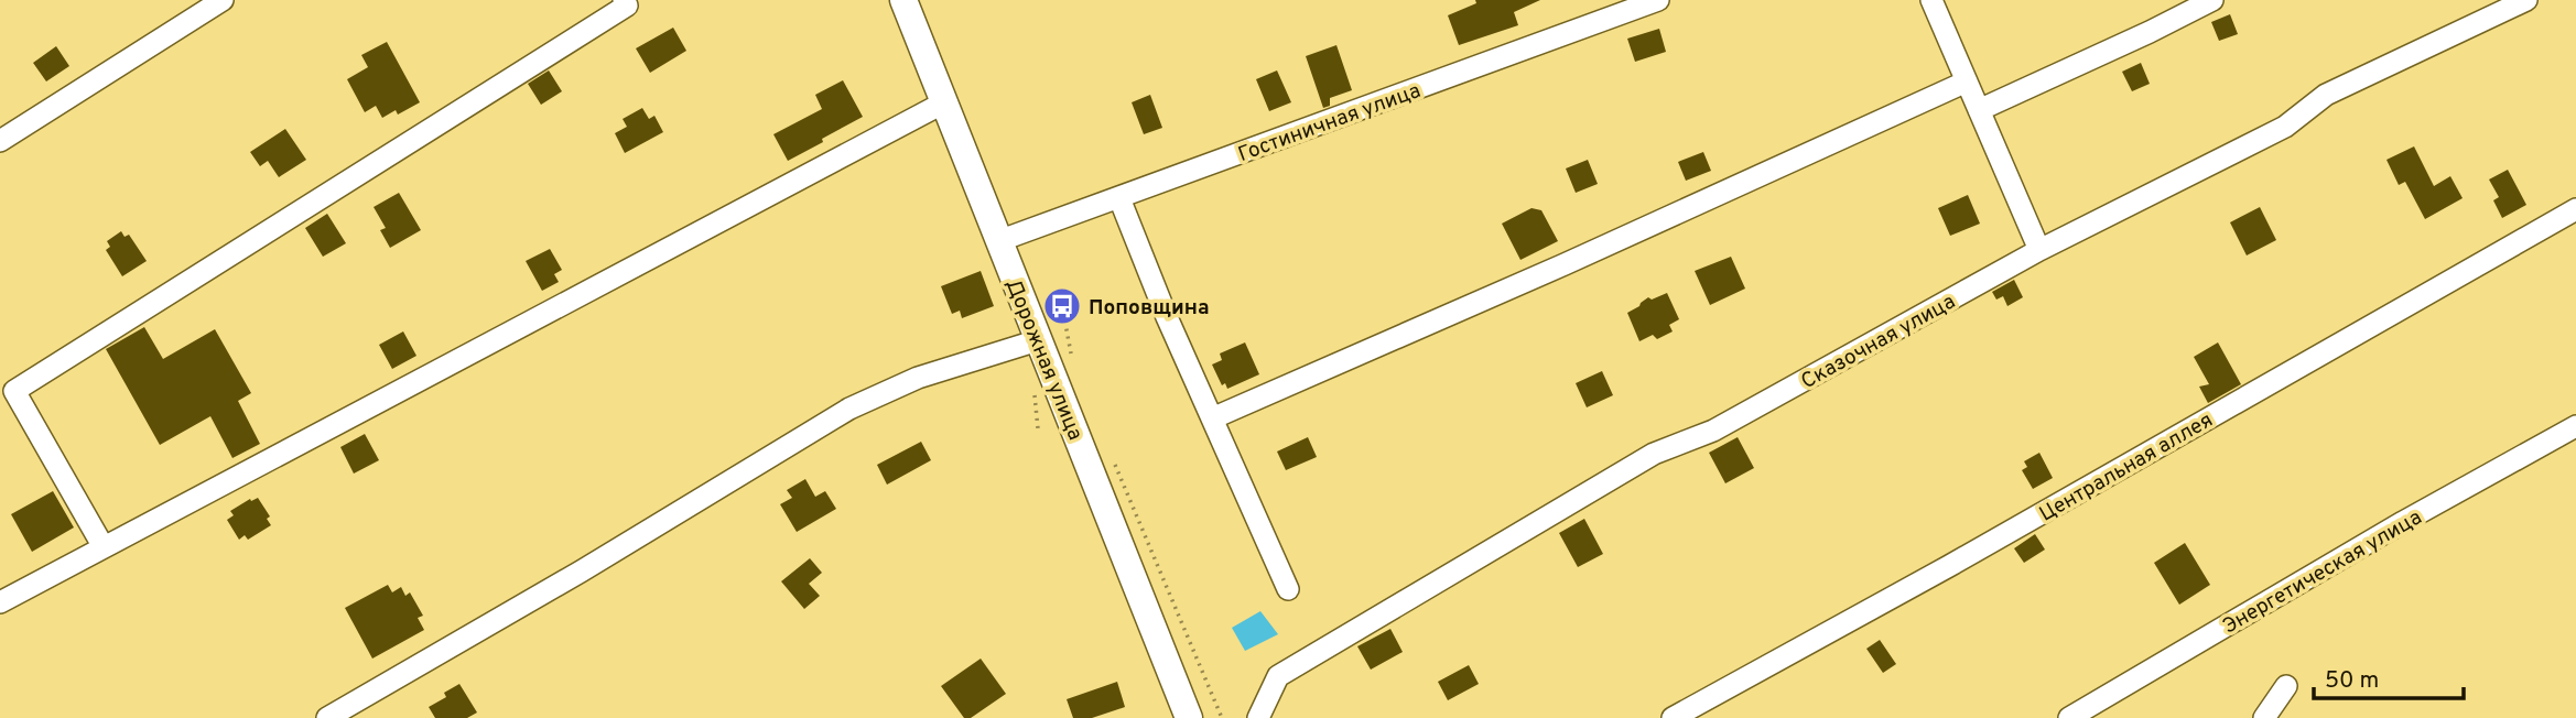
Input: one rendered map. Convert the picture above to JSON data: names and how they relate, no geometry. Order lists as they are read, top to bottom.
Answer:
{
  "streets": {
    "main road": ["Дорожная улица"],
    "street": [
      "Гостиничная улица",
      "Сказочная улица",
      "Центральная аллея",
      "Энергетическая улица"
    ]
  },
  "crossings": [
    ["Гостиничная улица", "Дорожная улица"]
  ],
  "places": {
    "bus stop": ["Поповщина"]
  },
  "scale_bar": "50 m"
}
